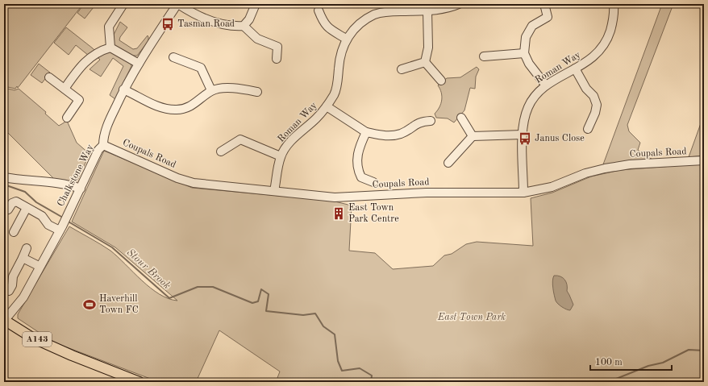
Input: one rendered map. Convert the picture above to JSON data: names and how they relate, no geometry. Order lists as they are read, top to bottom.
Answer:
{
  "streets": {
    "main road": ["A143"],
    "street": ["Roman Way", "Coupals Road", "Chalkstone Way"]
  },
  "crossings": [
    ["Roman Way", "Coupals Road"],
    ["Coupals Road", "Chalkstone Way"],
    ["Chalkstone Way", "A143"]
  ],
  "water": ["Stour Brook"],
  "parks": ["East Town Park"],
  "places": {
    "bus stop": ["Tasman Road", "Janus Close"],
    "building": ["East Town Park Centre"],
    "sports": ["Haverhill Town FC"]
  },
  "scale_bar": "100 m"
}
